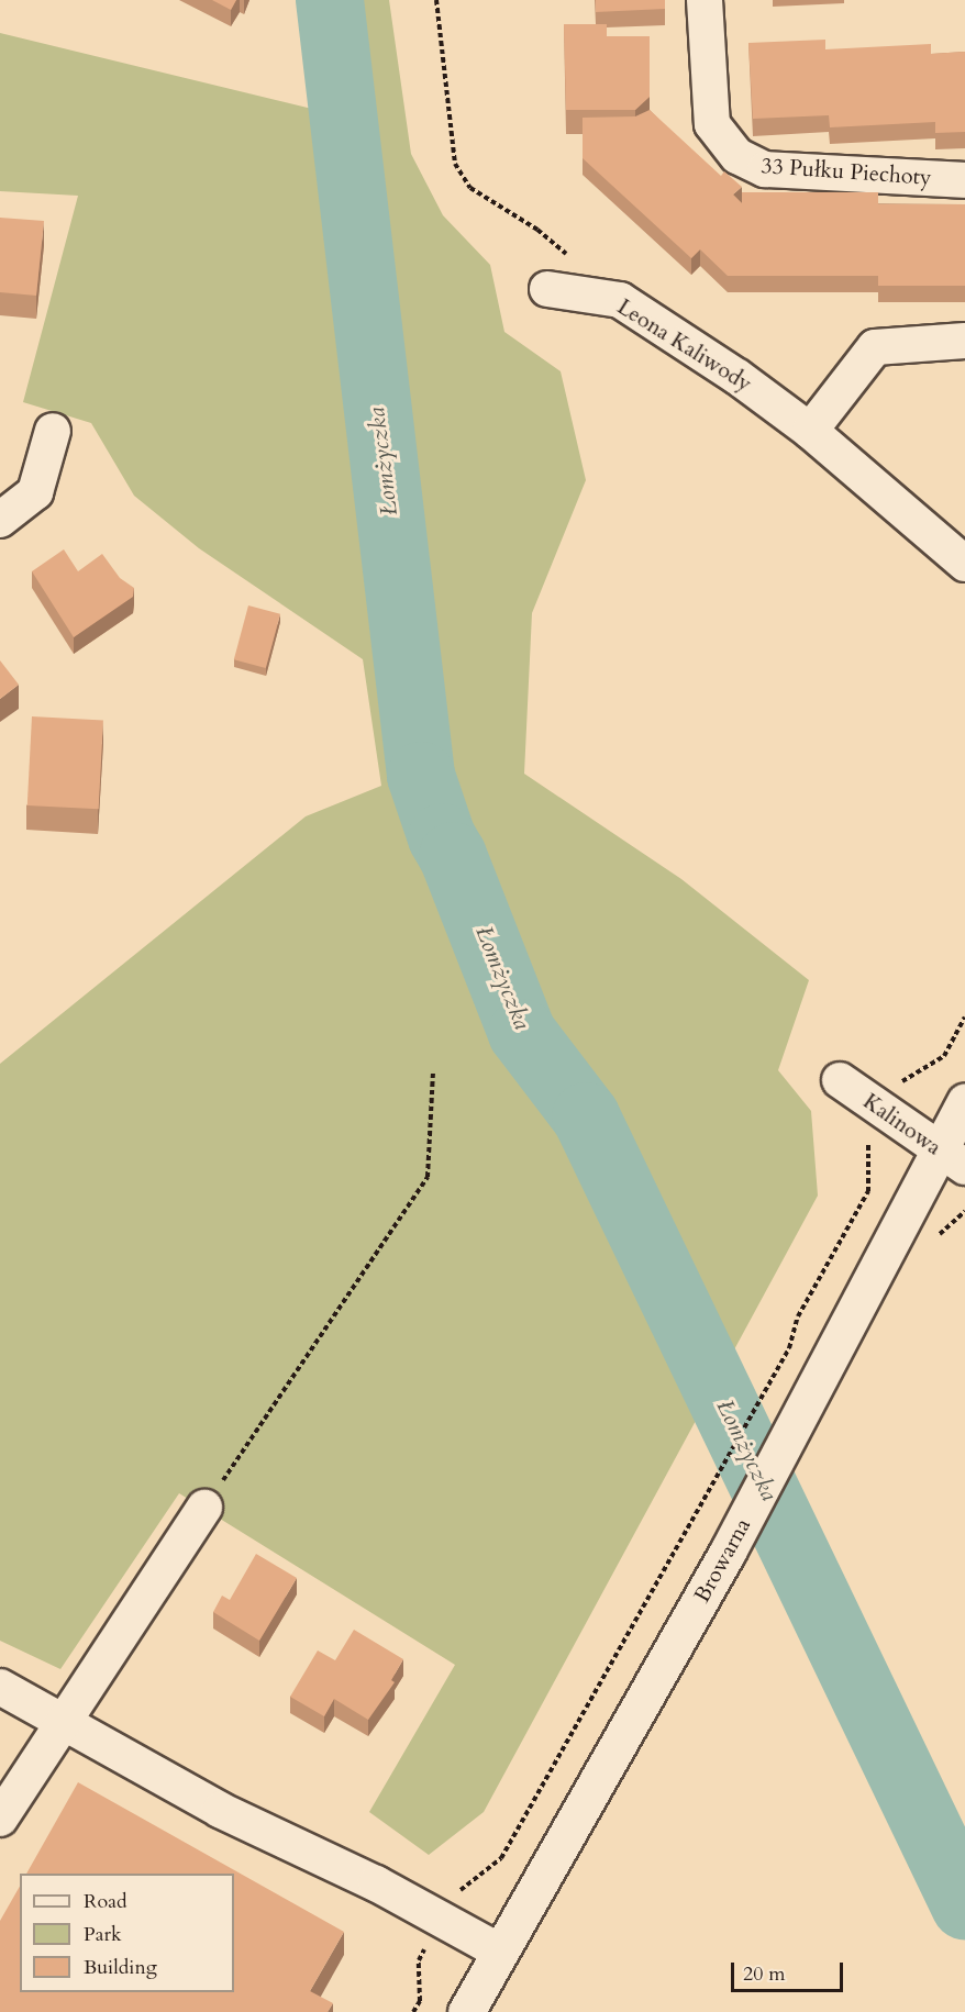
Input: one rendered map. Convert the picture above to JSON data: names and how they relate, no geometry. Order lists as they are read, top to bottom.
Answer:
{
  "streets": {
    "street": [
      "33 Pułku Piechoty",
      "Leona Kaliwody",
      "Kalinowa",
      "Browarna"
    ]
  },
  "crossings": [
    ["Kalinowa", "Browarna"]
  ],
  "water": ["Łomżyczka"],
  "legend": ["Road", "Park", "Building"],
  "scale_bar": "20 m"
}
